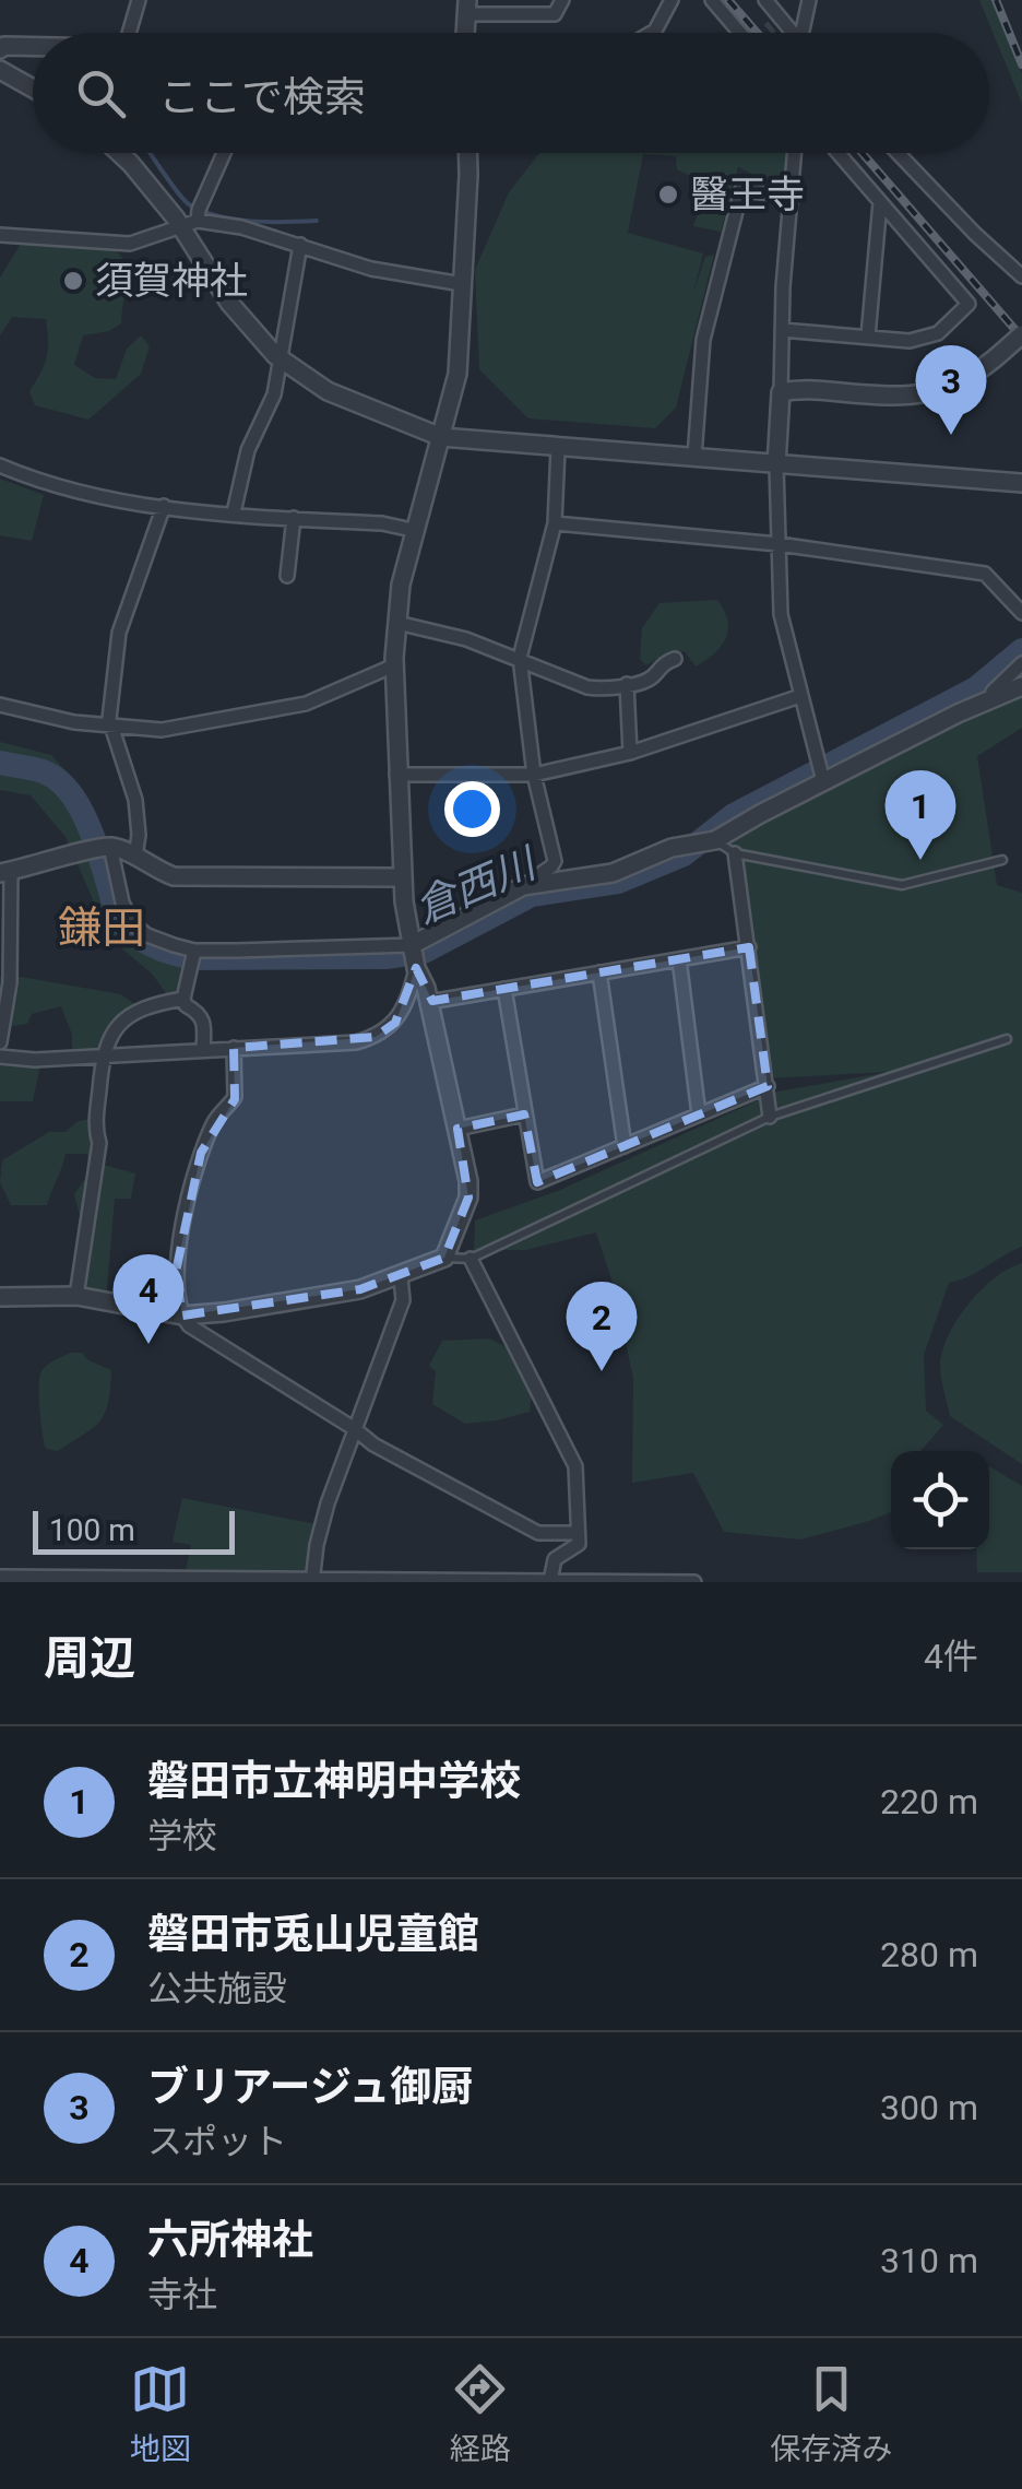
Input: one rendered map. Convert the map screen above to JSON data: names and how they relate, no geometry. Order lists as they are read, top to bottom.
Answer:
{
  "districts": ["鎌田"],
  "water": ["倉西川"],
  "places": ["醫王寺", "須賀神社"],
  "scale_bar": "100 m",
  "page": {
    "search": "ここで検索",
    "pins": [
      "3",
      "1",
      "4",
      "2"
    ],
    "scale": "100 m",
    "heading": ["周辺", "4件"],
    "list": [
      {
        "mark": "1",
        "name": "磐田市立神明中学校",
        "note": "学校",
        "value": "220 m"
      },
      {
        "mark": "2",
        "name": "磐田市兎山児童館",
        "note": "公共施設",
        "value": "280 m"
      },
      {
        "mark": "3",
        "name": "ブリアージュ御厨",
        "note": "スポット",
        "value": "300 m"
      },
      {
        "mark": "4",
        "name": "六所神社",
        "note": "寺社",
        "value": "310 m"
      }
    ],
    "nav": ["地図", "経路", "保存済み"]
  }
}
